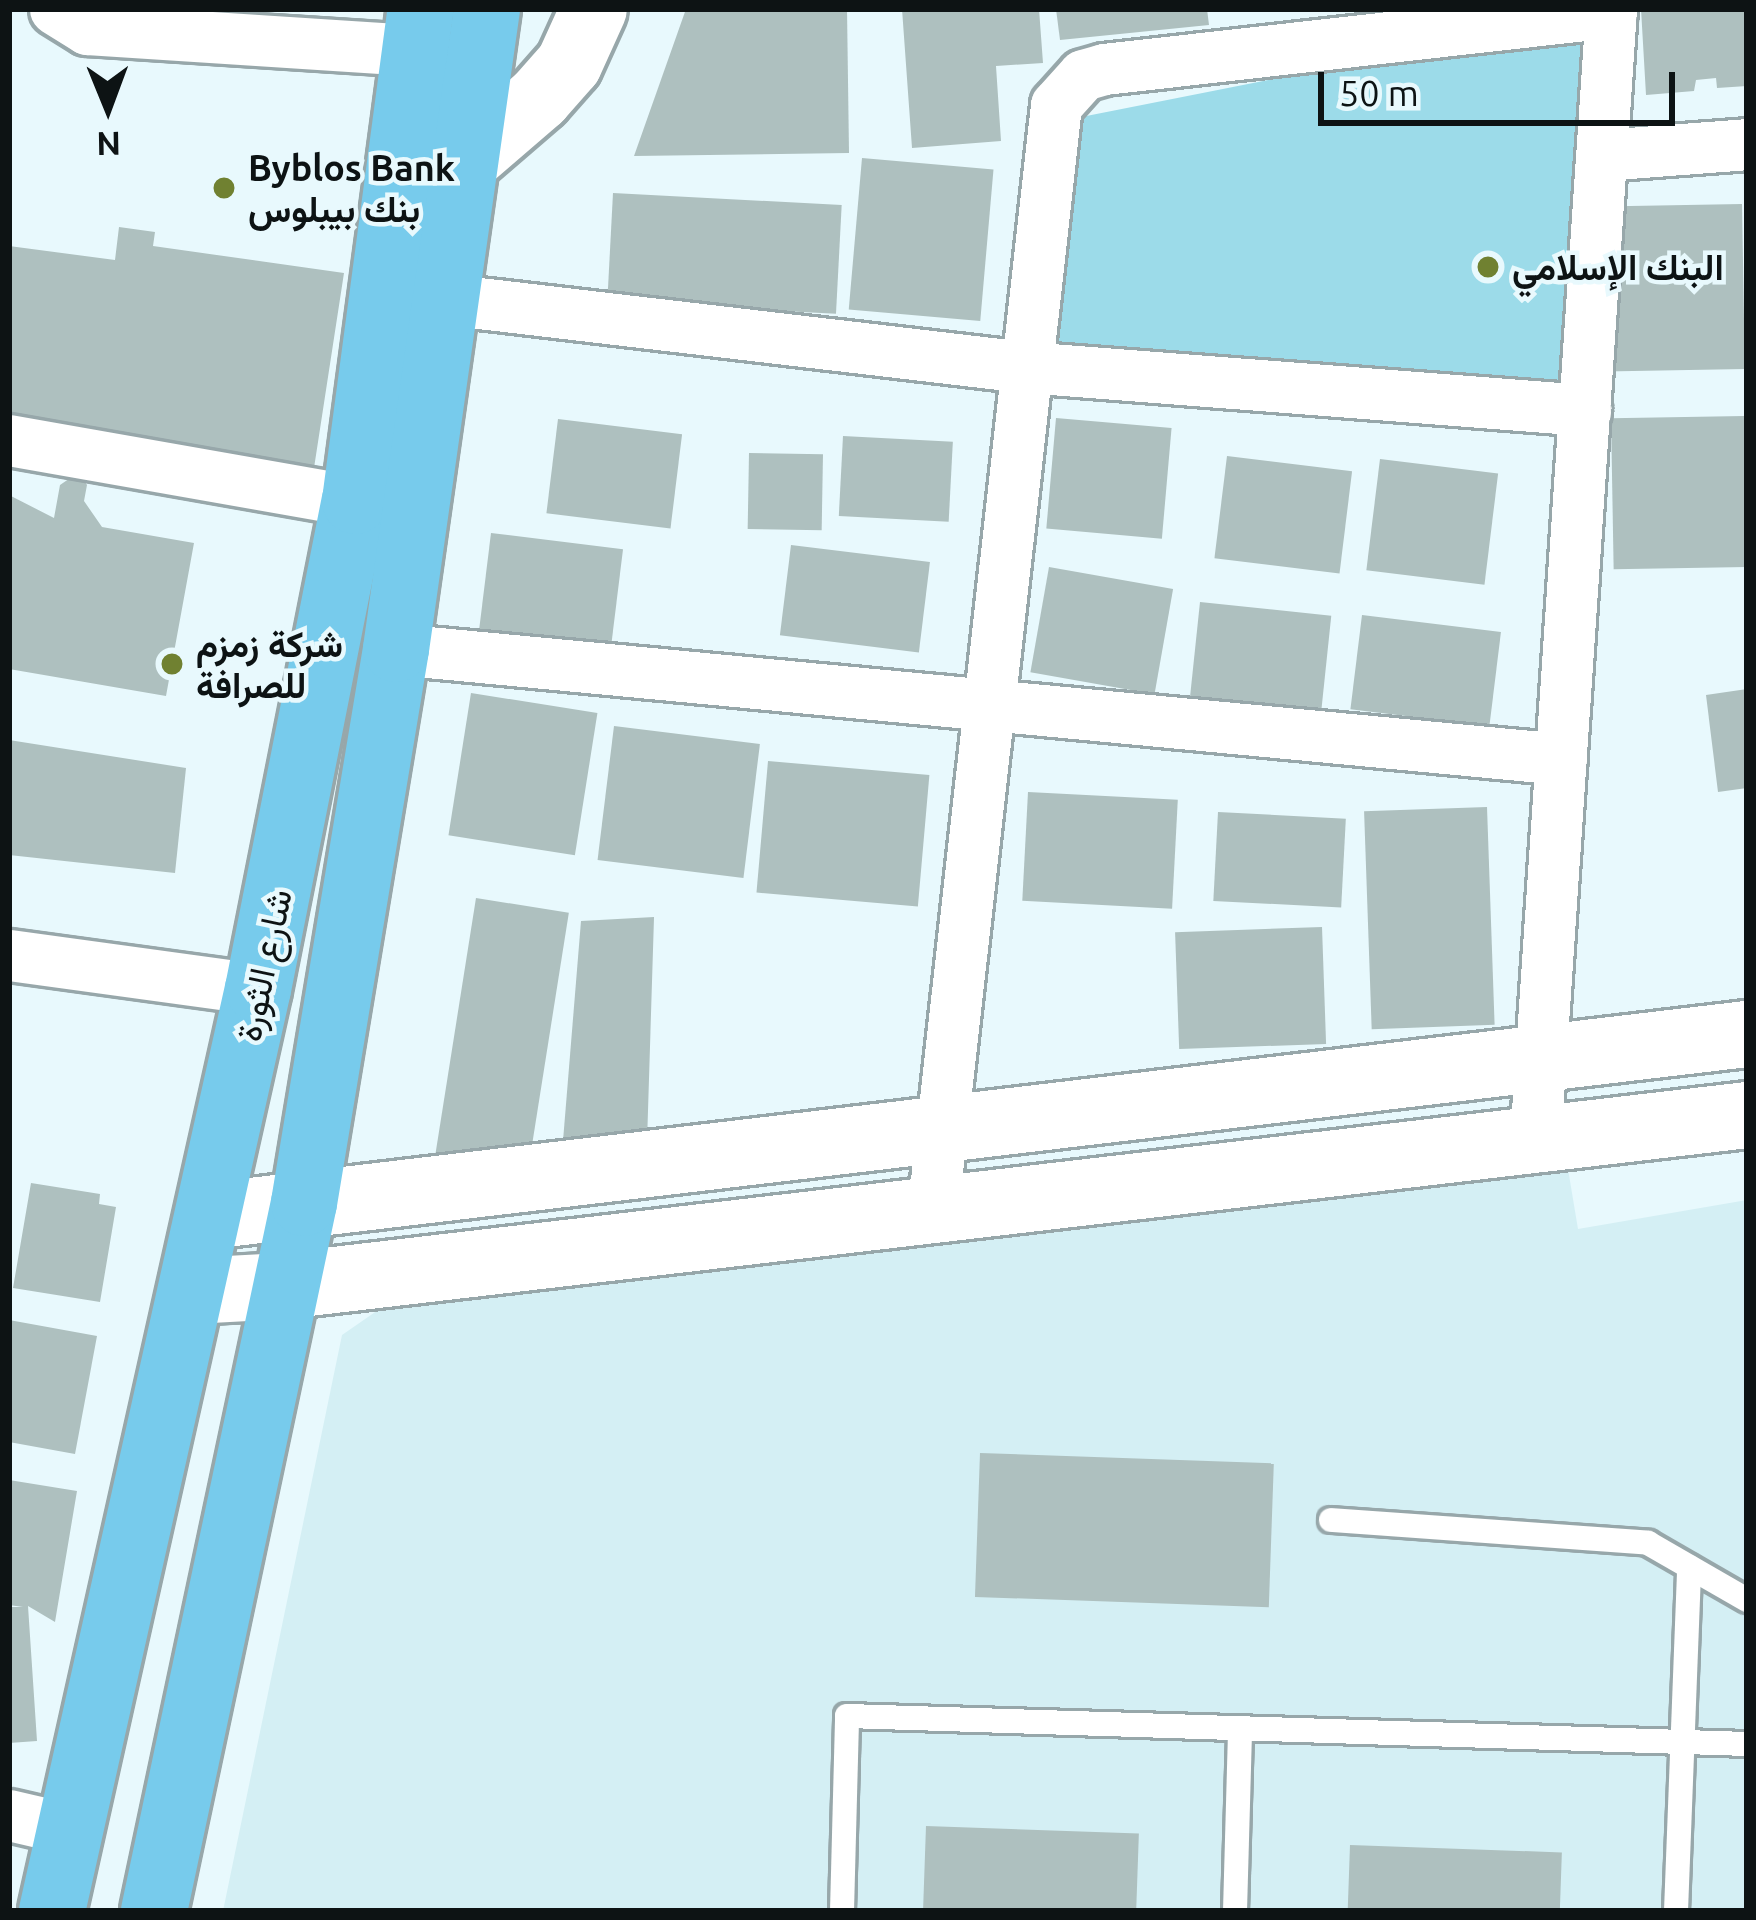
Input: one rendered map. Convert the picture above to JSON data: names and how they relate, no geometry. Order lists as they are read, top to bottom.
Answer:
{
  "streets": {
    "main road": ["شارع الثورة"]
  },
  "places": ["Byblos Bank بنك بيبلوس", "البنك الإسلامي", "شركة زمزم للصرافة"],
  "scale_bar": "50 m",
  "north": "bottom"
}
